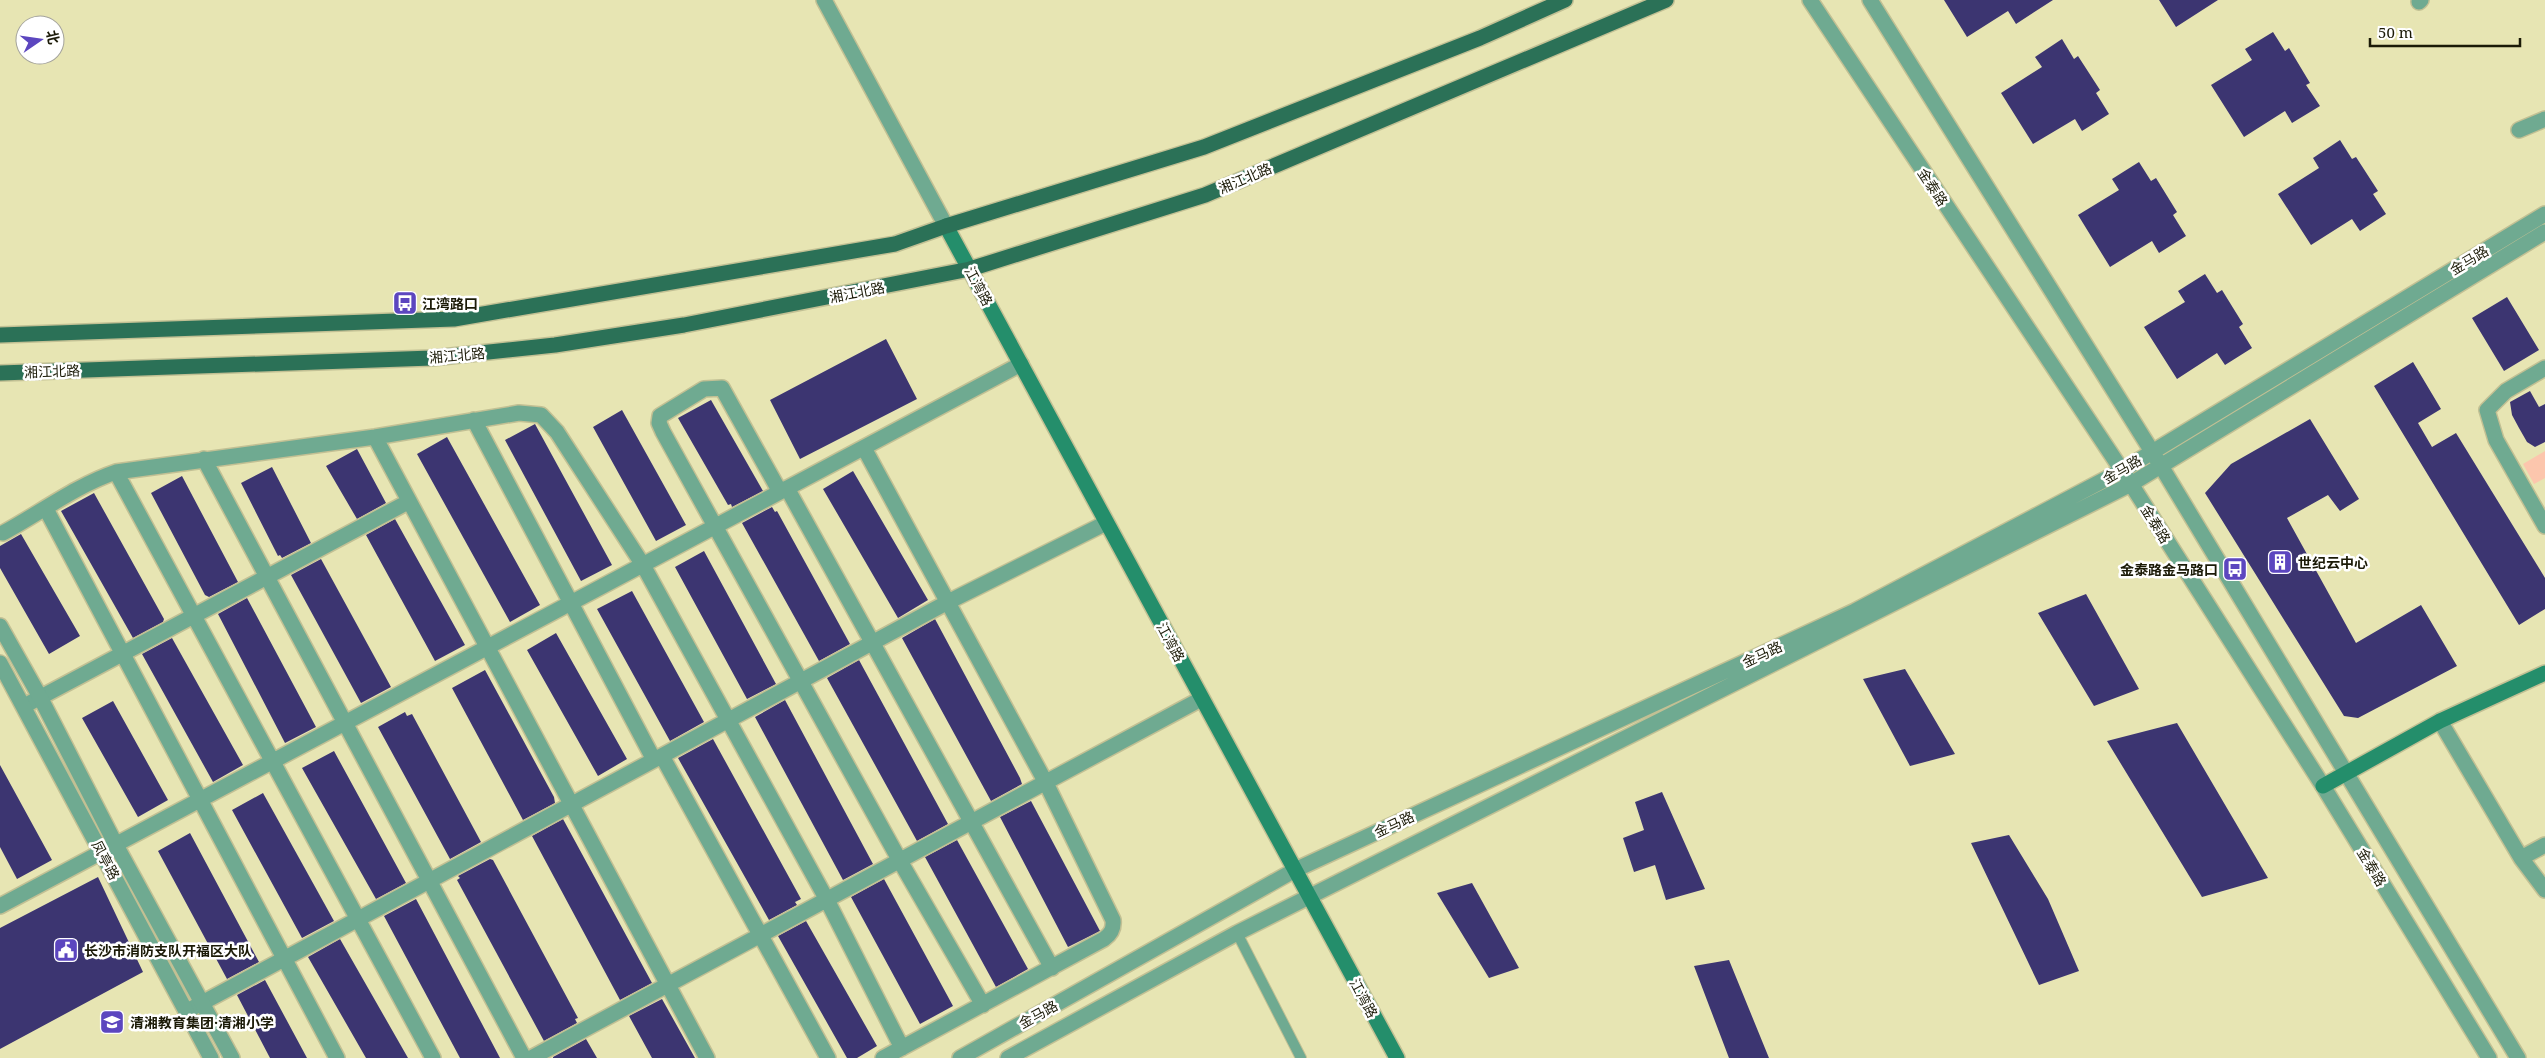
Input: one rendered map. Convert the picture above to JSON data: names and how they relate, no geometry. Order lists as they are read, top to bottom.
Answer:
{
  "streets": {
    "main road": ["湘江北路", "江湾路"],
    "street": ["金泰路", "金马路", "凤亭路"]
  },
  "crossings": [
    ["湘江北路", "江湾路"],
    ["金泰路", "金马路"],
    ["金马路", "江湾路"]
  ],
  "places": {
    "bus stop": ["江湾路口", "金泰路金马路口"],
    "building": ["世纪云中心"],
    "public building": ["长沙市消防支队开福区大队"],
    "school or university": ["清湘教育集团·清湘小学"]
  },
  "scale_bar": "50 m",
  "north": "right"
}
